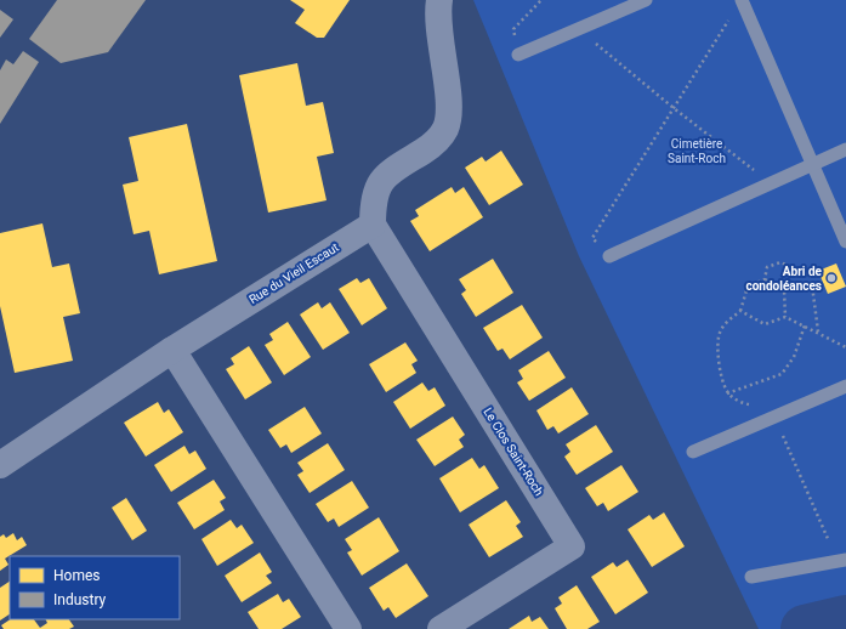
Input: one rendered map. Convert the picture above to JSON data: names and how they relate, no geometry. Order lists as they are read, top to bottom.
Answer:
{
  "streets": {
    "street": ["Rue du Vieil Escaut", "Le Clos Saint-Roch"]
  },
  "crossings": [
    ["Rue du Vieil Escaut", "Le Clos Saint-Roch"]
  ],
  "parks": ["Cimetière Saint-Roch"],
  "places": ["Abri de condoléances"],
  "legend": ["Homes", "Industry"]
}
